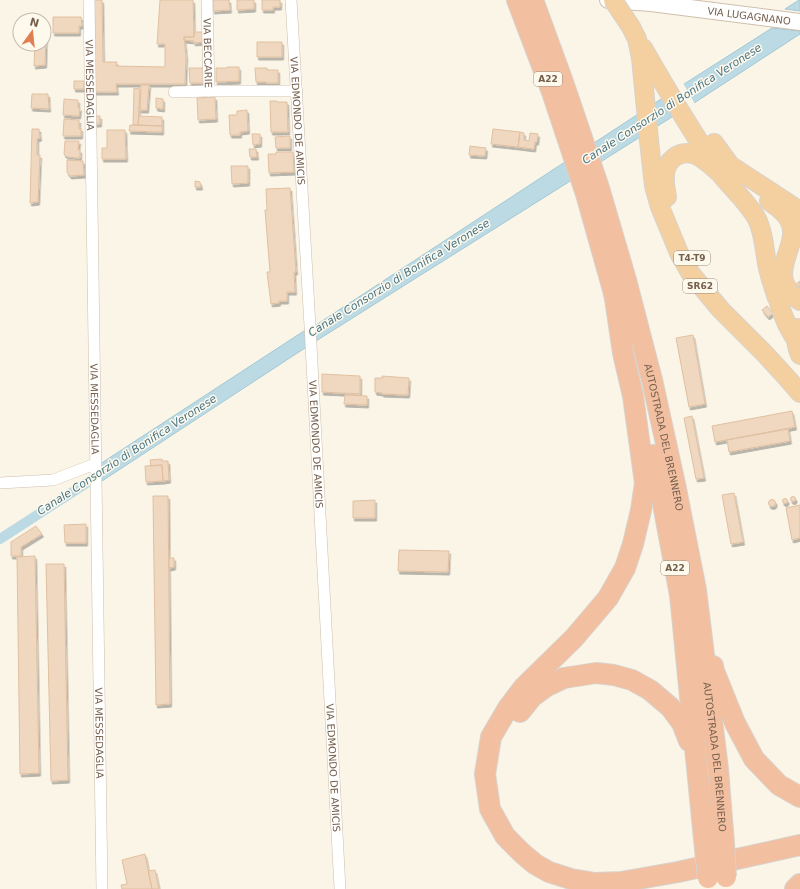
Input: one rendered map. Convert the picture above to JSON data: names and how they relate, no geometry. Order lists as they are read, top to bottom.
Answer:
{
  "streets": {
    "highway": [
      "A22",
      "T4-T9",
      "SR62",
      "AUTOSTRADA DEL BRENNERO"
    ],
    "main road": ["VIA LUGAGNANO"],
    "street": ["VIA BECCARIE", "VIA MESSEDAGLIA", "VIA EDMONDO DE AMICIS"]
  },
  "crossings": [
    ["VIA BECCARIE", "VIA EDMONDO DE AMICIS"],
    ["T4-T9", "SR62"]
  ],
  "water": ["Canale Consorzio di Bonifica Veronese"],
  "north": "top"
}
